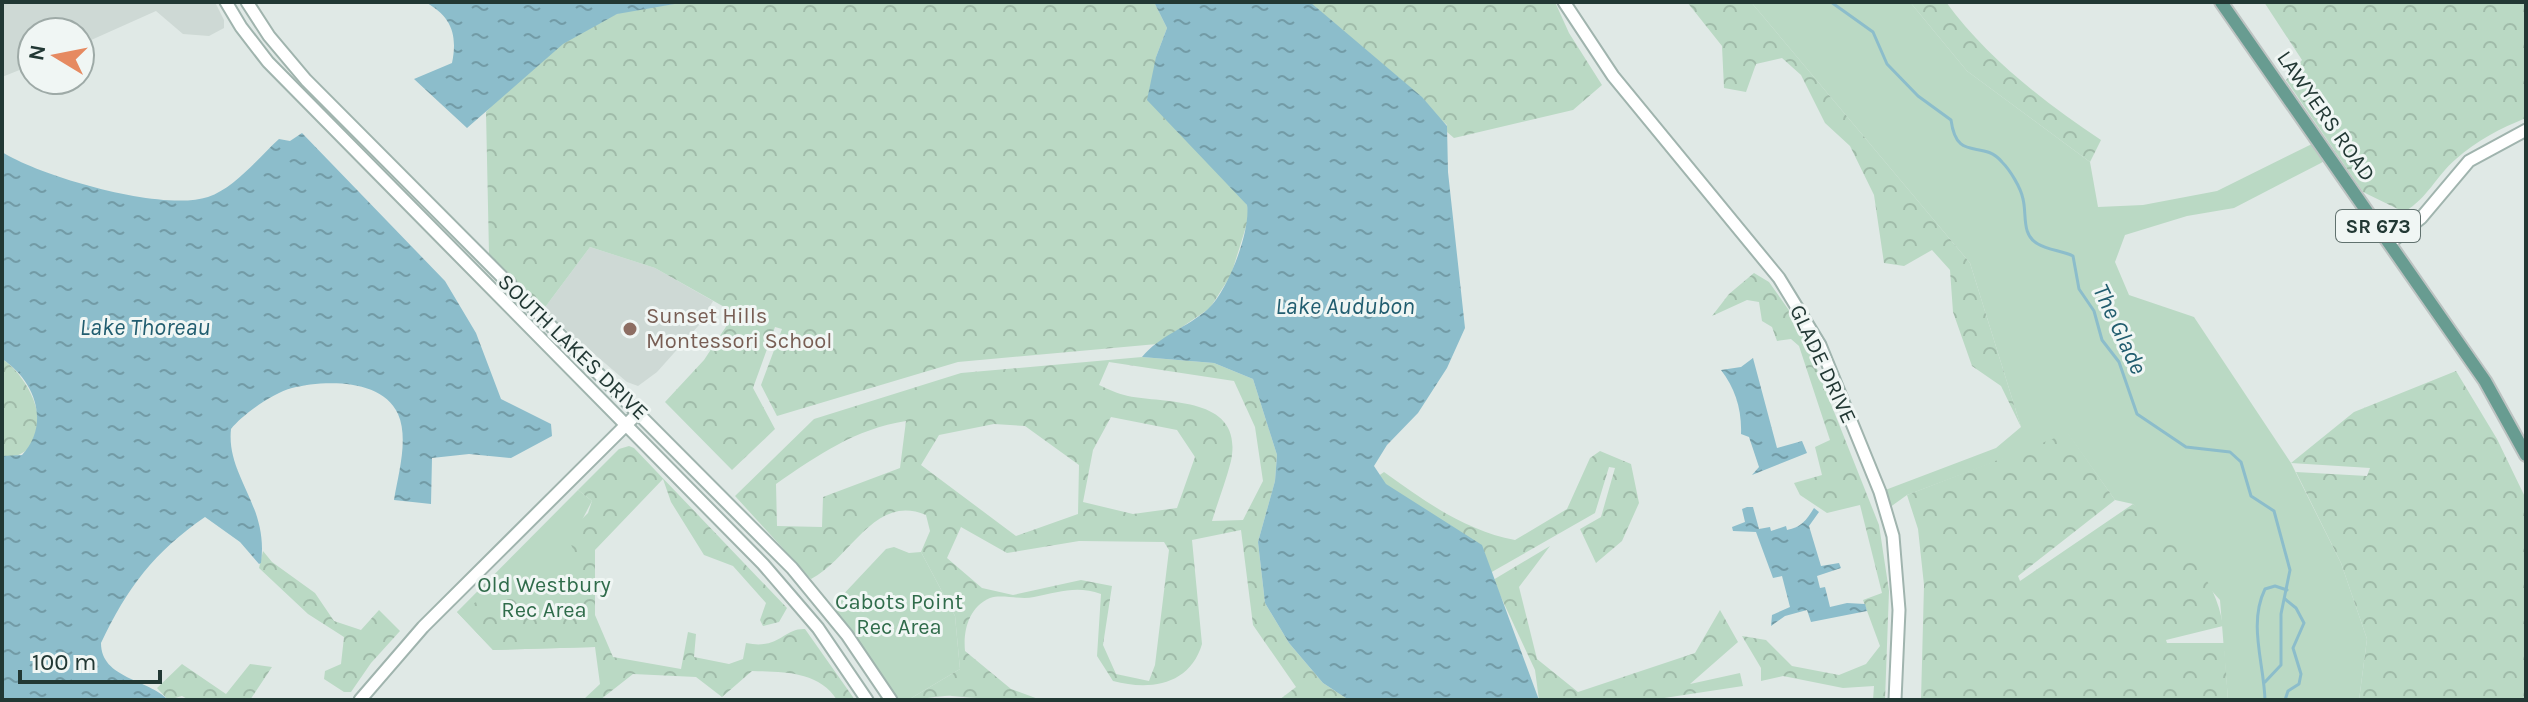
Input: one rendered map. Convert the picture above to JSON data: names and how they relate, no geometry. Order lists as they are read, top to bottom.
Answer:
{
  "streets": {
    "main road": [
      "LAWYERS ROAD",
      "SR 673",
      "SOUTH LAKES DRIVE",
      "GLADE DRIVE"
    ]
  },
  "water": ["Lake Audubon", "Lake Thoreau", "The Glade"],
  "parks": ["Old Westbury Rec Area", "Cabots Point Rec Area"],
  "places": ["Sunset Hills Montessori School"],
  "scale_bar": "100 m",
  "north": "left"
}
